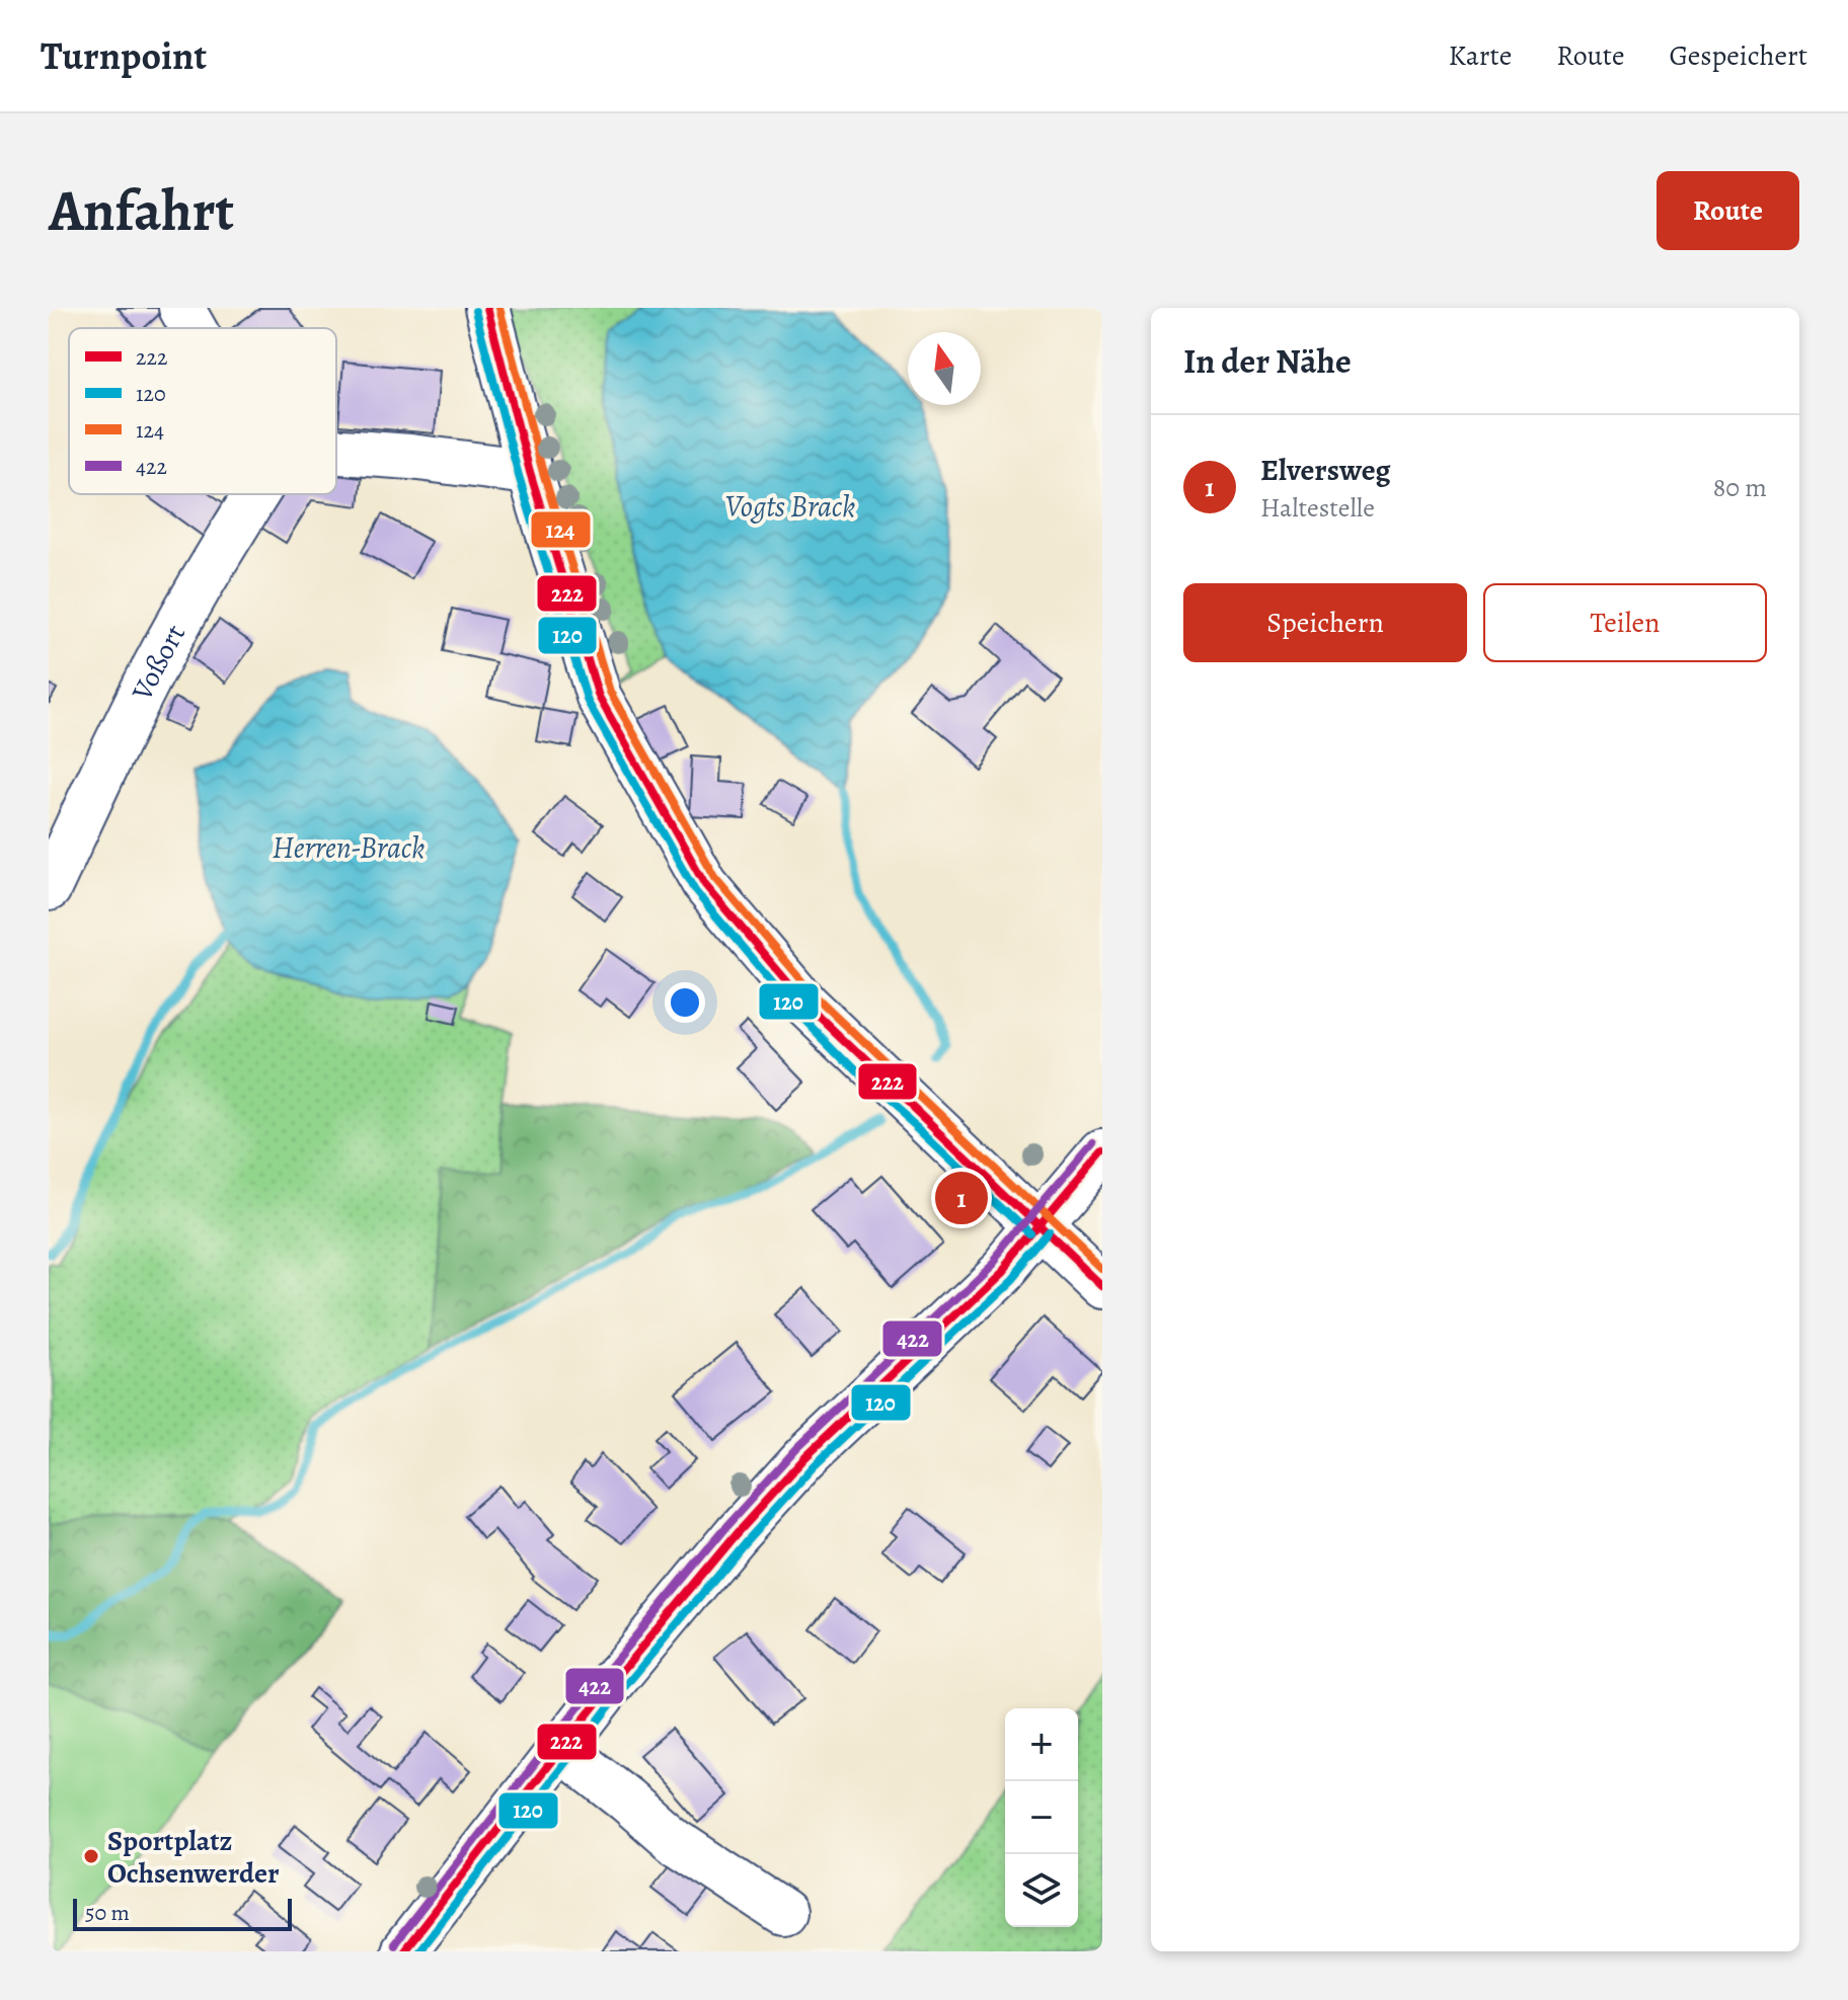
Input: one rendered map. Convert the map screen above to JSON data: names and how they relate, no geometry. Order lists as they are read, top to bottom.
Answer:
{
  "streets": {
    "street": ["Voßort"]
  },
  "water": ["Vogts Brack", "Herren-Brack"],
  "places": ["Sportplatz Ochsenwerder"],
  "lines": [
    "transit line 222",
    "transit line 124",
    "transit line 120",
    "transit line 422"
  ],
  "legend": [
    "222",
    "120",
    "124",
    "422"
  ],
  "scale_bar": "50 m",
  "north": "top",
  "page": {
    "header": "Turnpoint",
    "nav": ["Karte", "Route", "Gespeichert"],
    "buttons": [
      "Route",
      ["Speichern", "Teilen"]
    ],
    "title": "Anfahrt",
    "heading": "In der Nähe",
    "list": [
      {
        "mark": "1",
        "name": "Elversweg",
        "note": "Haltestelle",
        "value": "80 m"
      }
    ],
    "pins": "1",
    "map_buttons": ["+", "−"],
    "scale": "50 m"
  }
}
